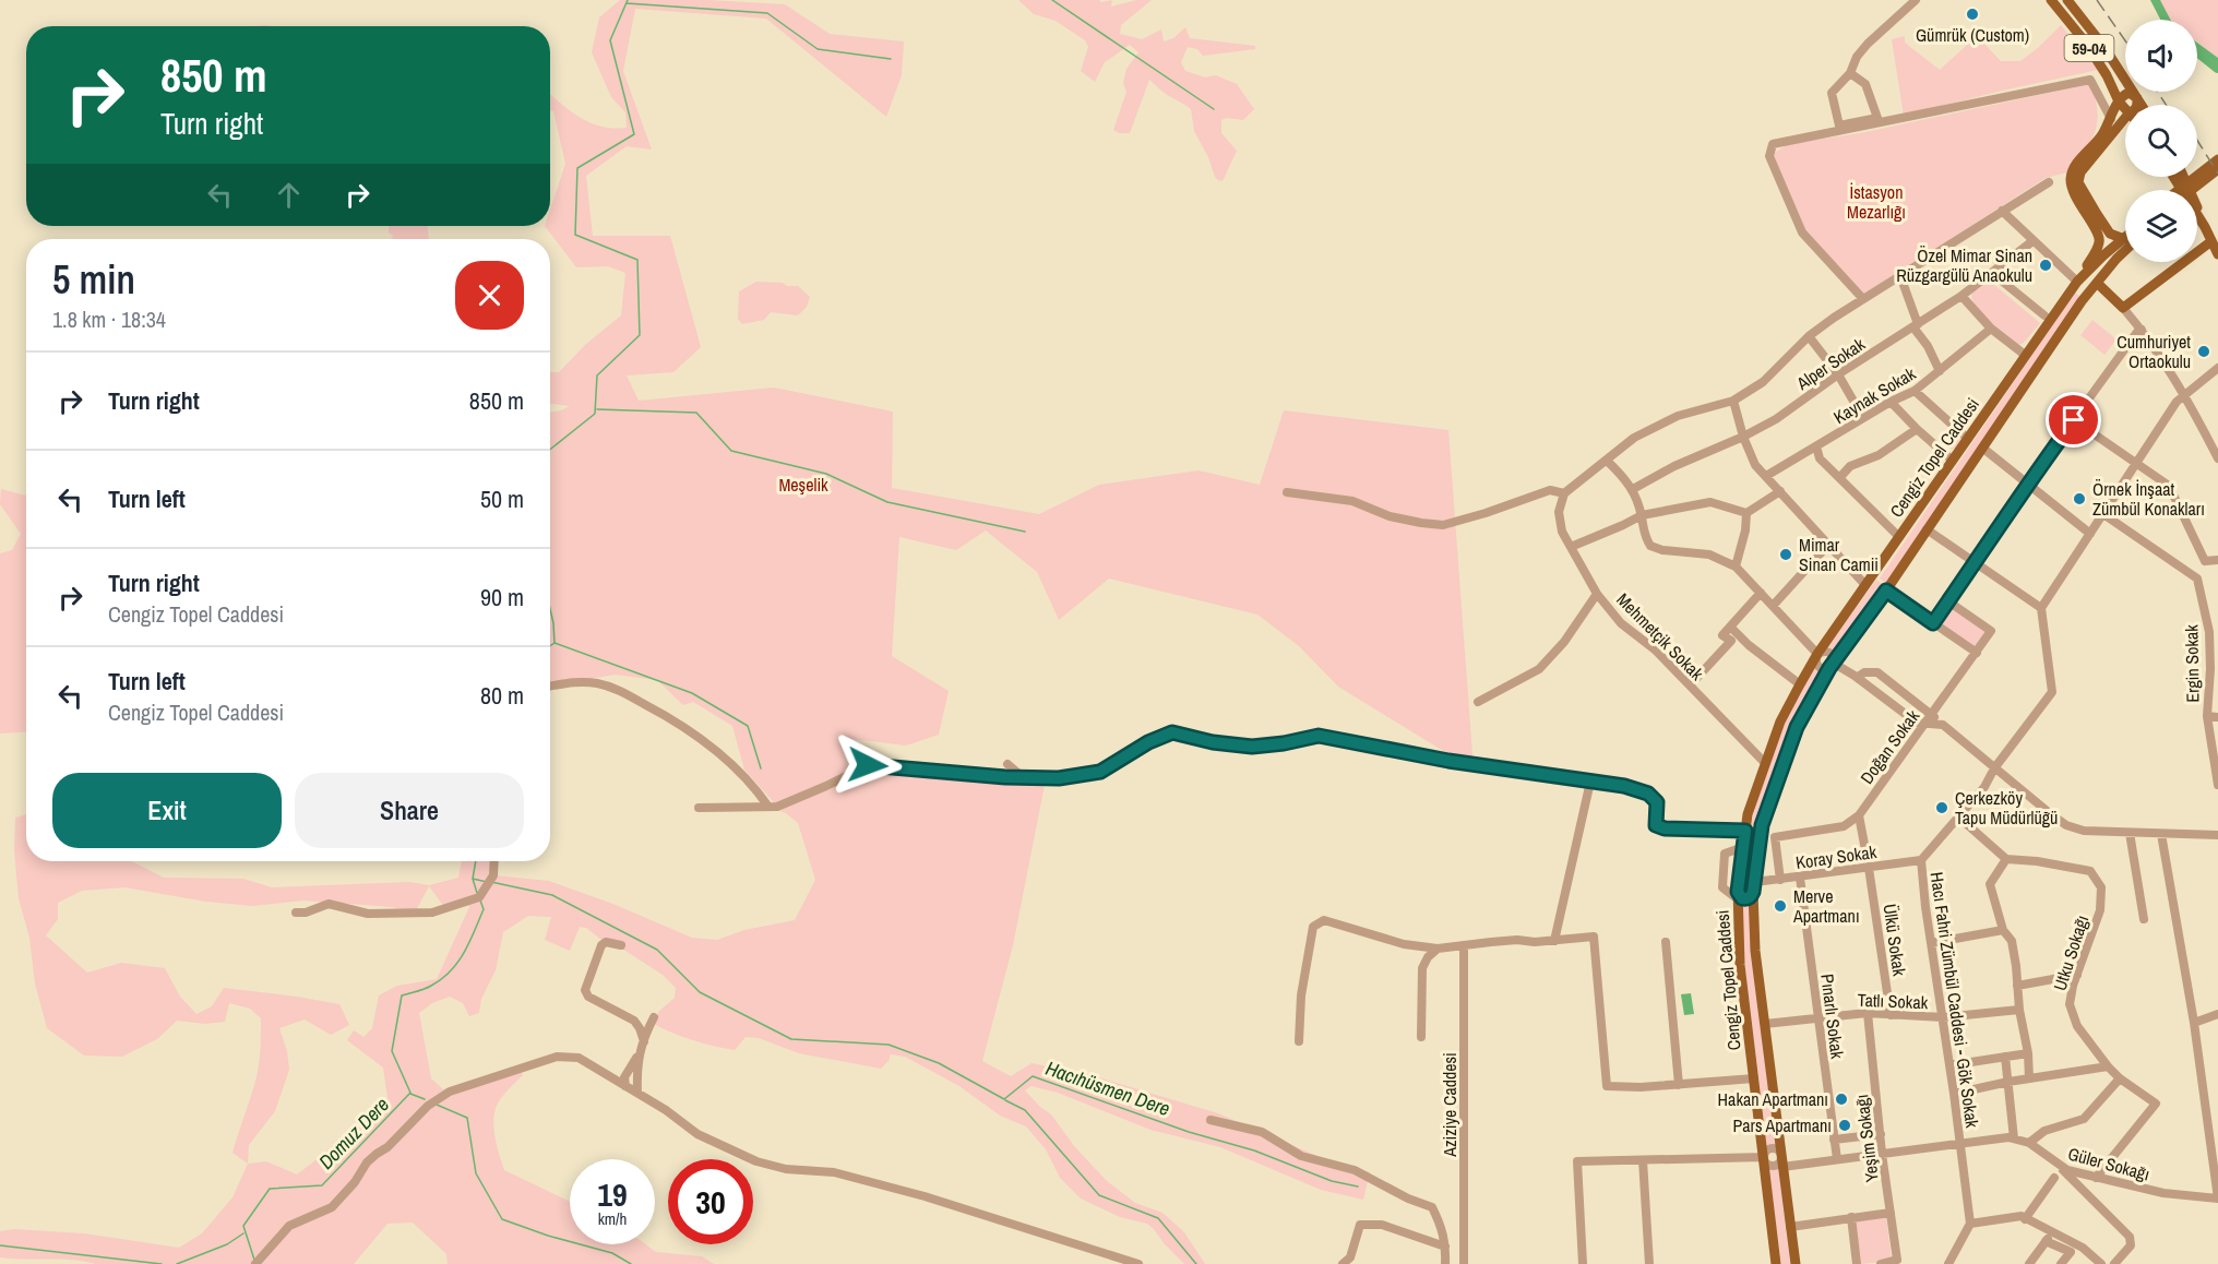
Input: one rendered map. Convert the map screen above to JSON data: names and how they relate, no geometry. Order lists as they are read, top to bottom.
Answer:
{
  "streets": {
    "main road": ["59-04", "Cengiz Topel Caddesi"],
    "street": [
      "Alper Sokak",
      "Kaynak Sokak",
      "Mehmetçik Sokak",
      "Ergin Sokak",
      "Doğan Sokak",
      "Koray Sokak",
      "Ülkü Sokak",
      "Utku Sokağı",
      "Hacı Fahri Zümbül Caddesi - Gök Sokak",
      "Tatlı Sokak",
      "Pınarlı Sokak",
      "Aziziye Caddesi",
      "Yeşim Sokağı",
      "Güler Sokağı"
    ]
  },
  "crossings": [
    ["Cengiz Topel Caddesi", "Mehmetçik Sokak"],
    ["Cengiz Topel Caddesi", "Koray Sokak"],
    ["Cengiz Topel Caddesi", "Tatlı Sokak"],
    ["Koray Sokak", "Ülkü Sokak"],
    ["Koray Sokak", "Hacı Fahri Zümbül Caddesi - Gök Sokak"],
    ["Koray Sokak", "Pınarlı Sokak"],
    ["Ülkü Sokak", "Tatlı Sokak"],
    ["Utku Sokağı", "Güler Sokağı"],
    ["Hacı Fahri Zümbül Caddesi - Gök Sokak", "Tatlı Sokak"],
    ["Hacı Fahri Zümbül Caddesi - Gök Sokak", "Güler Sokağı"],
    ["Tatlı Sokak", "Pınarlı Sokak"],
    ["Tatlı Sokak", "Yeşim Sokağı"]
  ],
  "water": ["Hacıhüsmen Dere", "Domuz Dere"],
  "parks": ["İstasyon Mezarlığı", "Meşelik"],
  "places": [
    "Gümrük (Custom)",
    "Özel Mimar Sinan Rüzgargülü Anaokulu",
    "Cumhuriyet Ortaokulu",
    "Örnek İnşaat Zümbül Konakları",
    "Mimar Sinan Camii",
    "Çerkezköy Tapu Müdürlüğü",
    "Merve Apartmanı",
    "Hakan Apartmanı",
    "Pars Apartmanı"
  ],
  "page": {
    "turn": ["850 m", "Turn right"],
    "heading": ["5 min", "1.8 km · 18:34"],
    "list": [
      {
        "name": "Turn right",
        "value": "850 m"
      },
      {
        "name": "Turn left",
        "value": "50 m"
      },
      {
        "name": "Turn right",
        "note": "Cengiz Topel Caddesi",
        "value": "90 m"
      },
      {
        "name": "Turn left",
        "note": "Cengiz Topel Caddesi",
        "value": "80 m"
      }
    ],
    "buttons": ["Exit", "Share"],
    "speed": "19 km/h",
    "limit": "30"
  }
}
